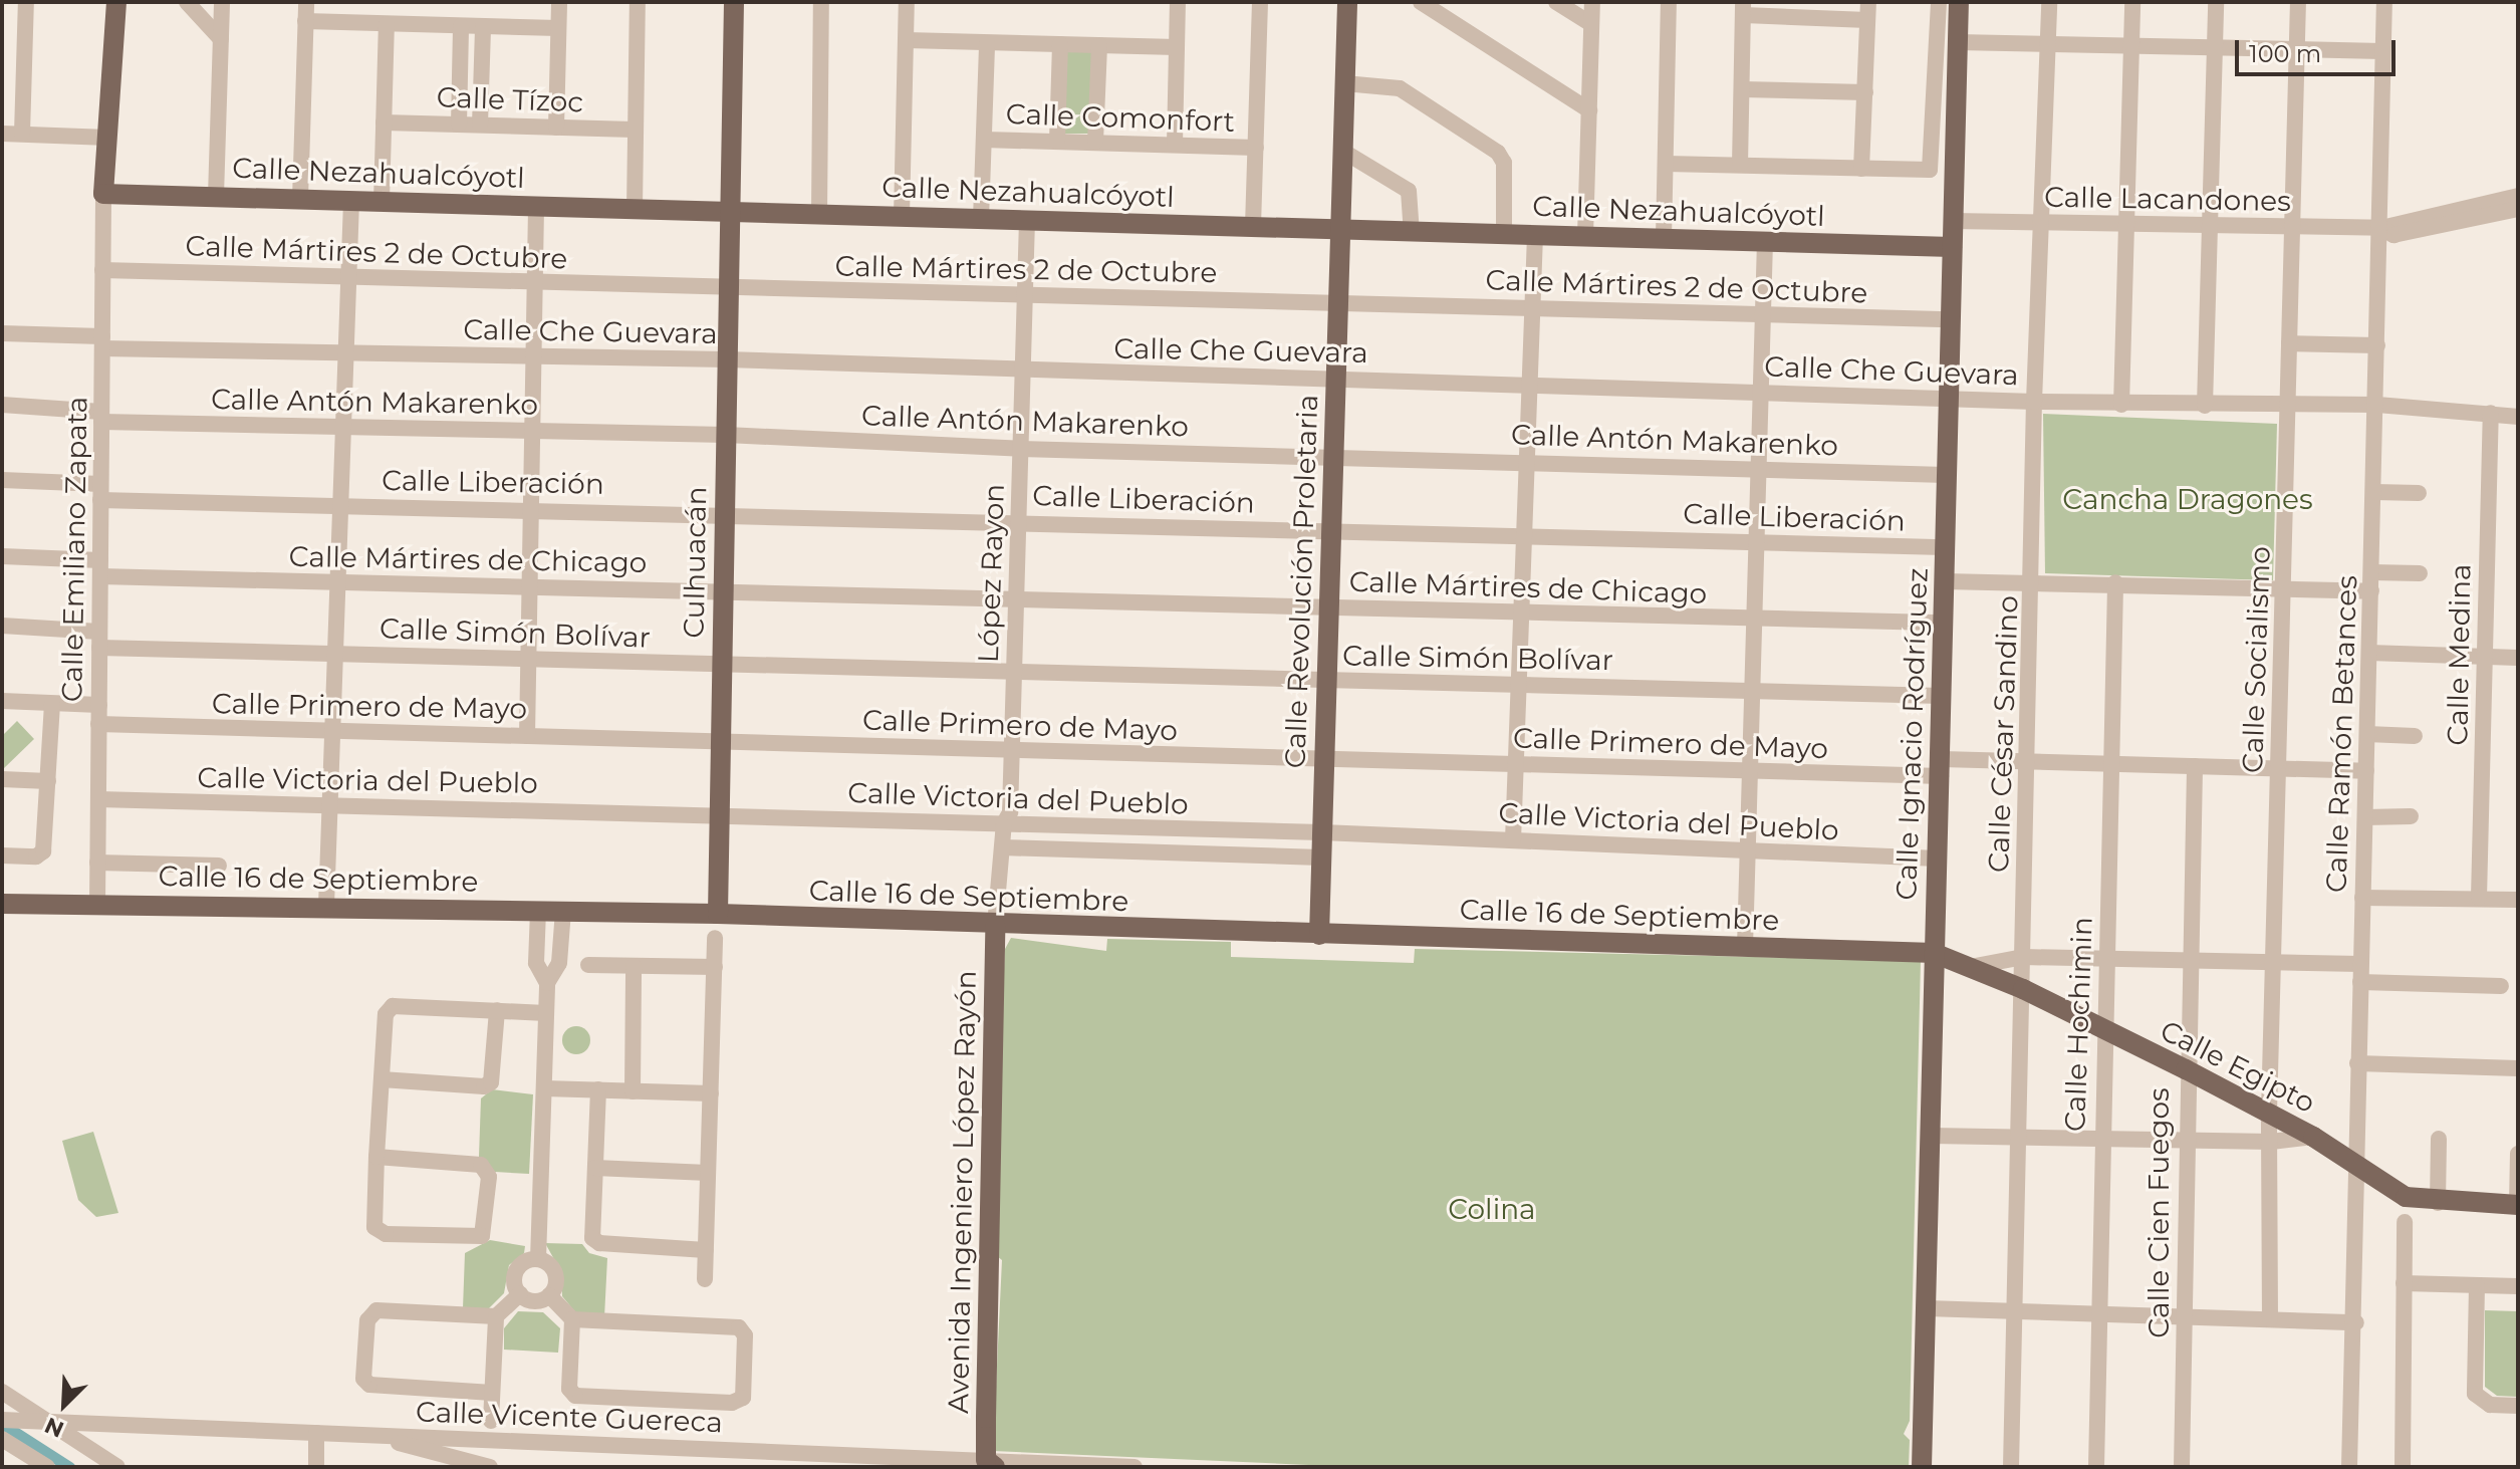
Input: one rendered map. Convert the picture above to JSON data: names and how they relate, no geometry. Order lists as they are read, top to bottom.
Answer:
{
  "streets": {
    "main road": [
      "Calle Nezahualcóyotl",
      "Culhuacán",
      "Calle Revolución Proletaria",
      "Calle Ignacio Rodríguez",
      "Calle 16 de Septiembre",
      "Calle Egipto",
      "Avenida Ingeniero López Rayón"
    ],
    "street": [
      "Calle Tízoc",
      "Calle Comonfort",
      "Calle Lacandones",
      "Calle Mártires 2 de Octubre",
      "Calle Che Guevara",
      "Calle Antón Makarenko",
      "Calle Liberación",
      "Calle Emiliano Zapata",
      "Calle Mártires de Chicago",
      "López Rayon",
      "Calle Simón Bolívar",
      "Calle Medina",
      "Calle Socialismo",
      "Calle Primero de Mayo",
      "Calle César Sandino",
      "Calle Ramón Betances",
      "Calle Victoria del Pueblo",
      "Calle Hochimin",
      "Calle Cien Fuegos",
      "Calle Vicente Guereca"
    ]
  },
  "crossings": [
    ["Calle Nezahualcóyotl", "Calle Emiliano Zapata"],
    ["Calle Nezahualcóyotl", "Culhuacán"],
    ["Calle Nezahualcóyotl", "López Rayon"],
    ["Calle Nezahualcóyotl", "Calle Revolución Proletaria"],
    ["Calle Nezahualcóyotl", "Calle Ignacio Rodríguez"],
    ["Calle Lacandones", "Calle Socialismo"],
    ["Calle Lacandones", "Calle Ignacio Rodríguez"],
    ["Calle Lacandones", "Calle César Sandino"],
    ["Calle Lacandones", "Calle Ramón Betances"],
    ["Calle Mártires 2 de Octubre", "Calle Emiliano Zapata"],
    ["Calle Mártires 2 de Octubre", "Culhuacán"],
    ["Calle Mártires 2 de Octubre", "López Rayon"],
    ["Calle Mártires 2 de Octubre", "Calle Revolución Proletaria"],
    ["Calle Mártires 2 de Octubre", "Calle Ignacio Rodríguez"],
    ["Calle Che Guevara", "Calle Emiliano Zapata"],
    ["Calle Che Guevara", "Culhuacán"],
    ["Calle Che Guevara", "López Rayon"],
    ["Calle Che Guevara", "Calle Revolución Proletaria"],
    ["Calle Che Guevara", "Calle Medina"],
    ["Calle Che Guevara", "Calle Socialismo"],
    ["Calle Che Guevara", "Calle Ignacio Rodríguez"],
    ["Calle Che Guevara", "Calle César Sandino"],
    ["Calle Che Guevara", "Calle Ramón Betances"],
    ["Calle Antón Makarenko", "Calle Emiliano Zapata"],
    ["Calle Antón Makarenko", "Culhuacán"],
    ["Calle Antón Makarenko", "López Rayon"],
    ["Calle Antón Makarenko", "Calle Revolución Proletaria"],
    ["Calle Antón Makarenko", "Calle Ignacio Rodríguez"],
    ["Calle Liberación", "Calle Emiliano Zapata"],
    ["Calle Liberación", "Culhuacán"],
    ["Calle Liberación", "López Rayon"],
    ["Calle Liberación", "Calle Revolución Proletaria"],
    ["Calle Liberación", "Calle Ignacio Rodríguez"],
    ["Calle Emiliano Zapata", "Calle Mártires de Chicago"],
    ["Calle Emiliano Zapata", "Calle Simón Bolívar"],
    ["Calle Emiliano Zapata", "Calle Primero de Mayo"],
    ["Calle Emiliano Zapata", "Calle Victoria del Pueblo"],
    ["Calle Emiliano Zapata", "Calle 16 de Septiembre"],
    ["Calle Mártires de Chicago", "Culhuacán"],
    ["Calle Mártires de Chicago", "López Rayon"],
    ["Calle Mártires de Chicago", "Calle Revolución Proletaria"],
    ["Calle Mártires de Chicago", "Calle Ignacio Rodríguez"],
    ["Culhuacán", "Calle Simón Bolívar"],
    ["Culhuacán", "Calle Primero de Mayo"],
    ["Culhuacán", "Calle Victoria del Pueblo"],
    ["Culhuacán", "Calle 16 de Septiembre"],
    ["López Rayon", "Calle Simón Bolívar"],
    ["López Rayon", "Calle Primero de Mayo"],
    ["López Rayon", "Calle Victoria del Pueblo"],
    ["López Rayon", "Calle 16 de Septiembre"],
    ["López Rayon", "Avenida Ingeniero López Rayón"],
    ["Calle Revolución Proletaria", "Calle Simón Bolívar"],
    ["Calle Revolución Proletaria", "Calle Primero de Mayo"],
    ["Calle Revolución Proletaria", "Calle Victoria del Pueblo"],
    ["Calle Revolución Proletaria", "Calle 16 de Septiembre"],
    ["Calle Simón Bolívar", "Calle Ignacio Rodríguez"],
    ["Calle Socialismo", "Calle Primero de Mayo"],
    ["Calle Socialismo", "Calle Egipto"],
    ["Calle Primero de Mayo", "Calle Ignacio Rodríguez"],
    ["Calle Primero de Mayo", "Calle César Sandino"],
    ["Calle Primero de Mayo", "Calle Ramón Betances"],
    ["Calle Primero de Mayo", "Calle Hochimin"],
    ["Calle Primero de Mayo", "Calle Cien Fuegos"],
    ["Calle Ignacio Rodríguez", "Calle Victoria del Pueblo"],
    ["Calle Ignacio Rodríguez", "Calle 16 de Septiembre"],
    ["Calle Ignacio Rodríguez", "Calle Egipto"],
    ["Calle César Sandino", "Calle Egipto"],
    ["Calle Ramón Betances", "Calle Egipto"],
    ["Calle 16 de Septiembre", "Calle Egipto"],
    ["Calle 16 de Septiembre", "Avenida Ingeniero López Rayón"],
    ["Calle Hochimin", "Calle Egipto"],
    ["Calle Egipto", "Calle Cien Fuegos"],
    ["Avenida Ingeniero López Rayón", "Calle Vicente Guereca"]
  ],
  "parks": ["Cancha Dragones", "Colina"],
  "scale_bar": "100 m",
  "north": "bottom left"
}
